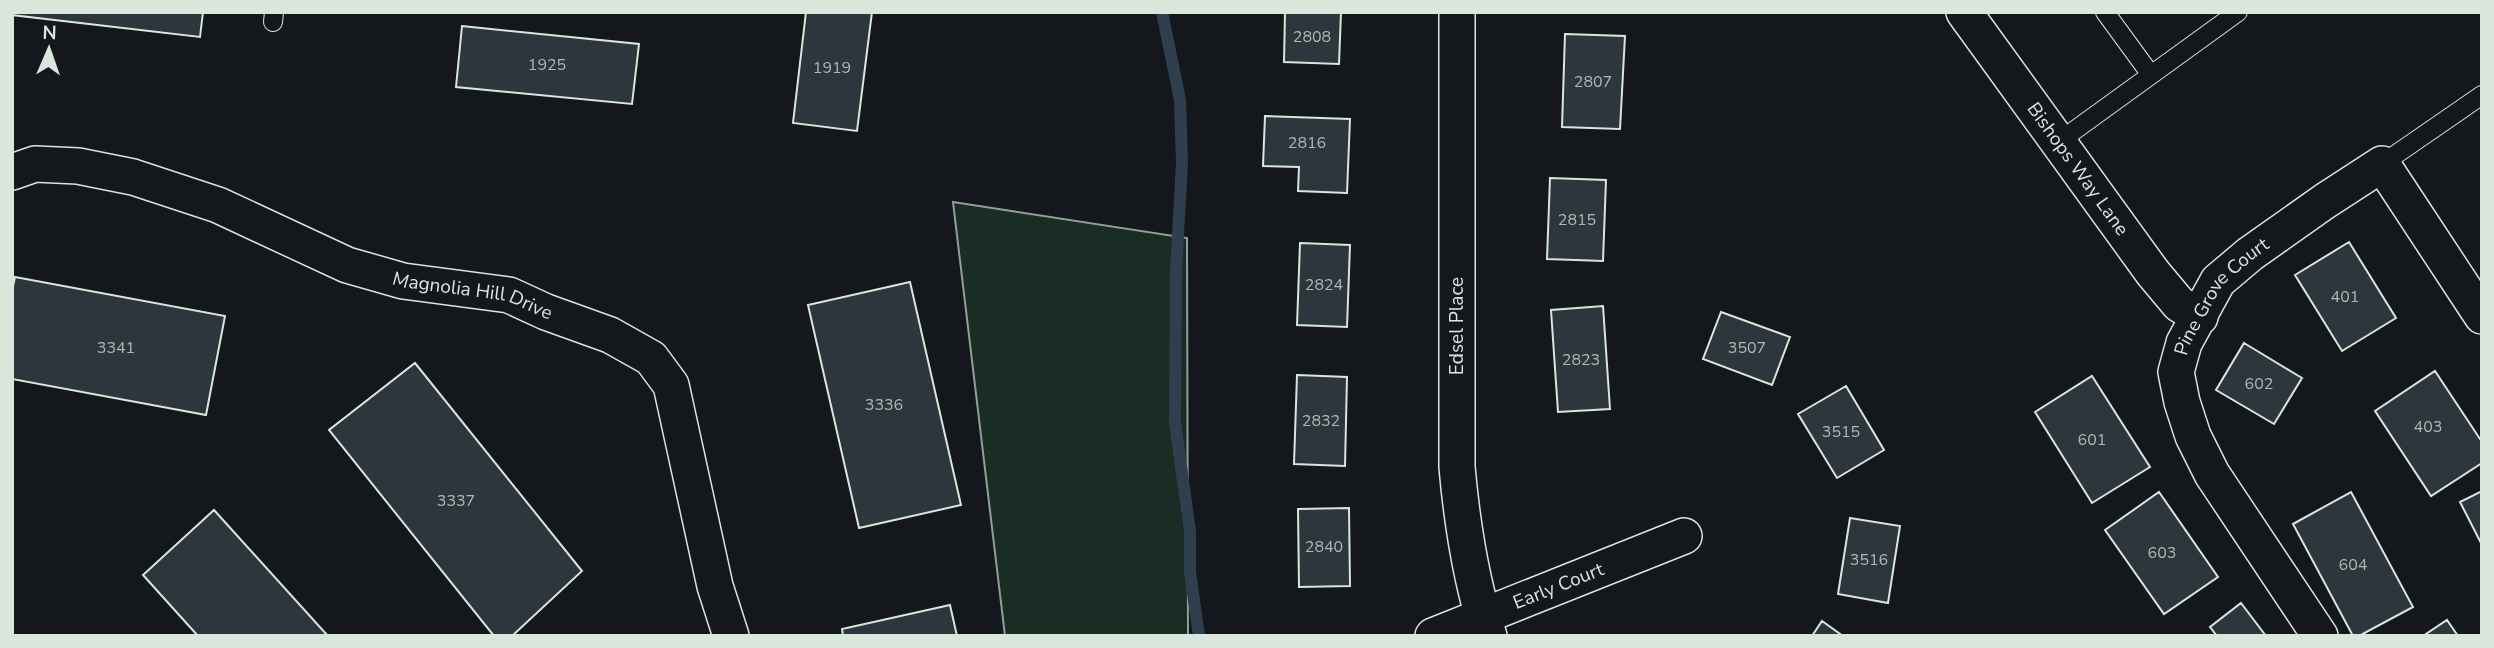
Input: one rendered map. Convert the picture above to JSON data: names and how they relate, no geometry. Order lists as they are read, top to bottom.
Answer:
{
  "streets": {
    "street": [
      "Bishops Way Lane",
      "Magnolia Hill Drive",
      "Pine Grove Court",
      "Edsel Place",
      "Early Court"
    ]
  },
  "crossings": [
    ["Bishops Way Lane", "Pine Grove Court"],
    ["Edsel Place", "Early Court"]
  ],
  "house_numbers": [
    "2808",
    "1925",
    "1919",
    "2807",
    "2816",
    "2815",
    "2824",
    "401",
    "3341",
    "3507",
    "2823",
    "602",
    "3336",
    "2832",
    "403",
    "3515",
    "601",
    "3337",
    "2840",
    "603",
    "3516",
    "604"
  ],
  "north": "top"
}
